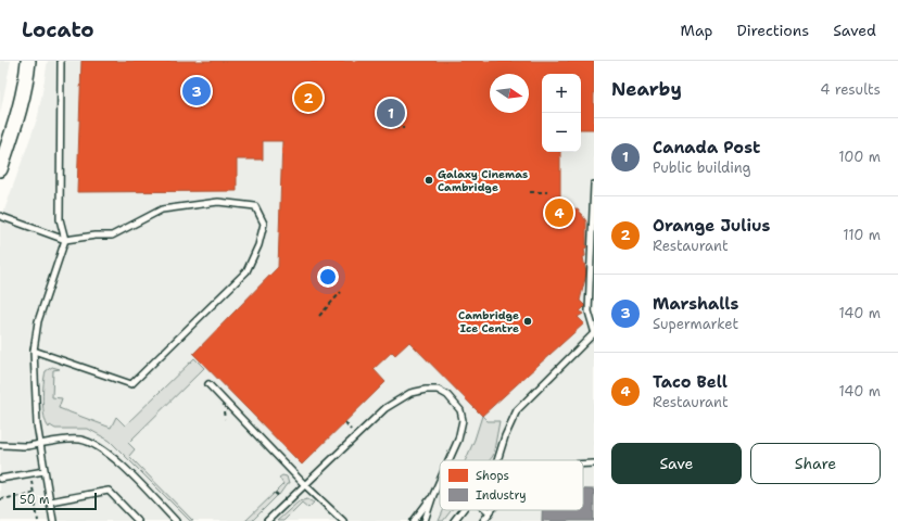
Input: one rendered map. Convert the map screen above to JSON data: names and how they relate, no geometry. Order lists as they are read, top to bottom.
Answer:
{
  "places": ["Galaxy Cinemas Cambridge", "Cambridge Ice Centre"],
  "legend": ["Shops", "Industry"],
  "scale_bar": "50 m",
  "north": "right",
  "page": {
    "header": "Locato",
    "nav": ["Map", "Directions", "Saved"],
    "heading": ["Nearby", "4 results"],
    "map_buttons": ["+", "−"],
    "pins": [
      "3",
      "2",
      "1",
      "4"
    ],
    "list": [
      {
        "mark": "1",
        "name": "Canada Post",
        "note": "Public building",
        "value": "100 m"
      },
      {
        "mark": "2",
        "name": "Orange Julius",
        "note": "Restaurant",
        "value": "110 m"
      },
      {
        "mark": "3",
        "name": "Marshalls",
        "note": "Supermarket",
        "value": "140 m"
      },
      {
        "mark": "4",
        "name": "Taco Bell",
        "note": "Restaurant",
        "value": "140 m"
      }
    ],
    "buttons": ["Save", "Share"],
    "scale": "50 m"
  }
}
